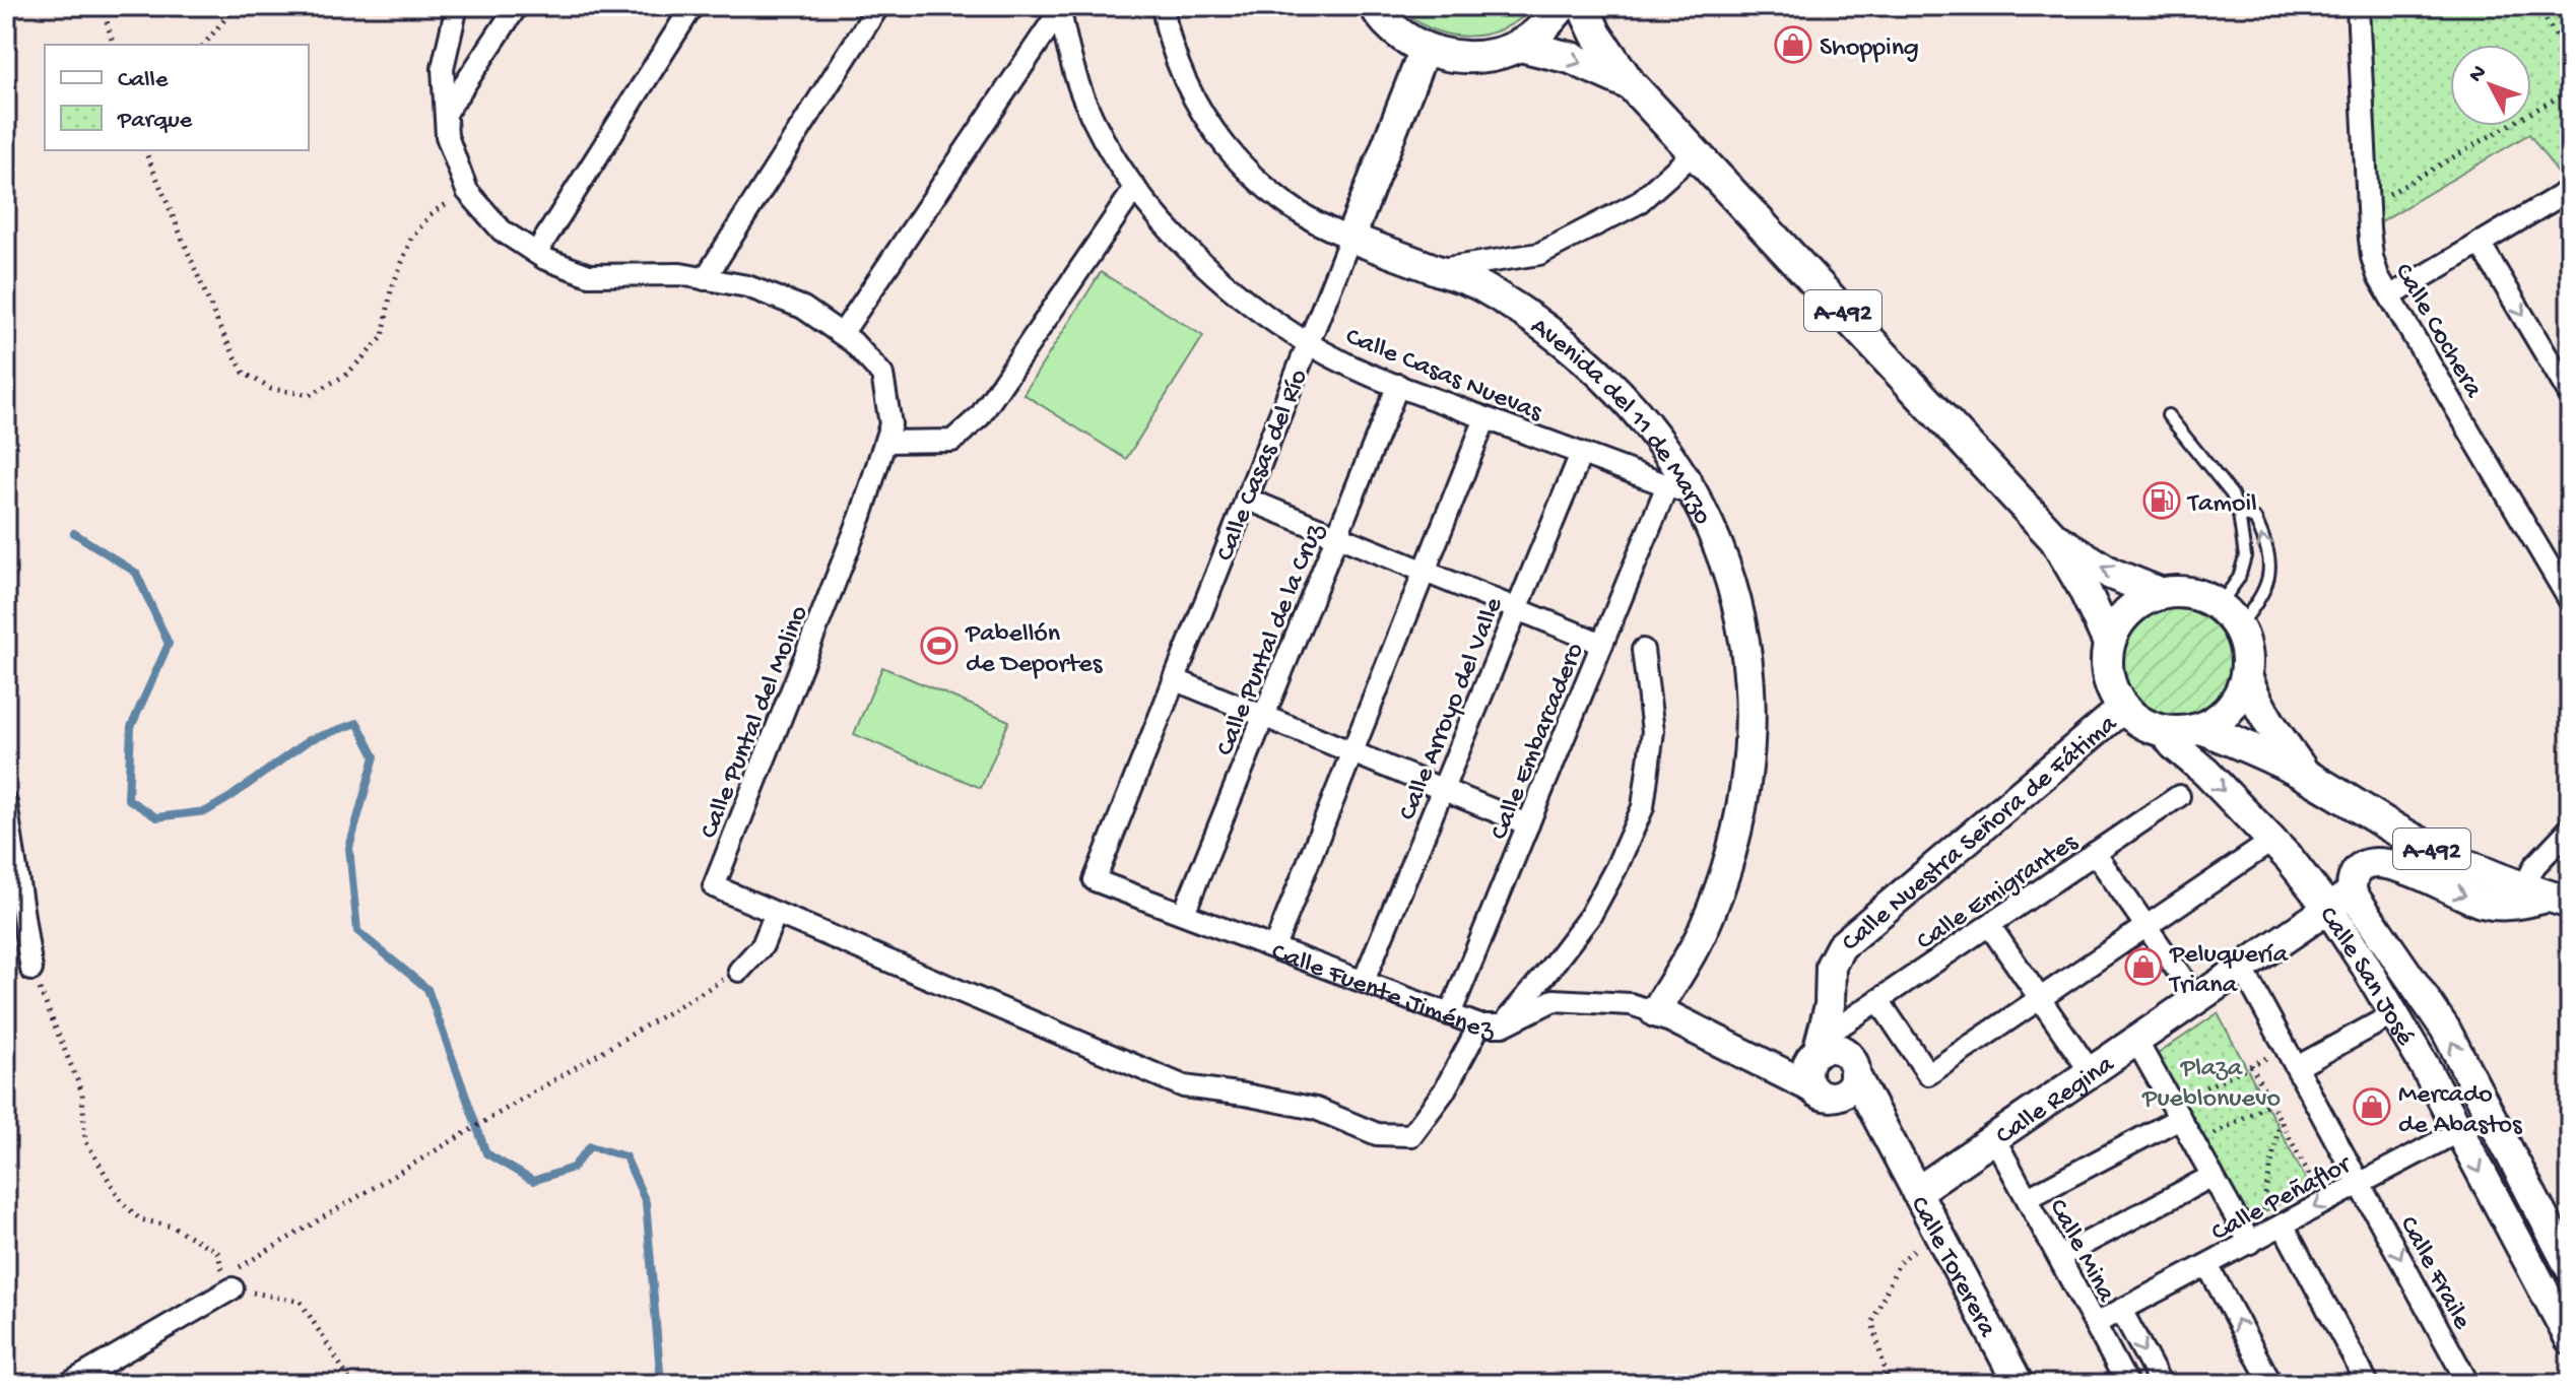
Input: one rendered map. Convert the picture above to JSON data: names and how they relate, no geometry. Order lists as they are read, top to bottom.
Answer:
{
  "streets": {
    "main road": ["A-492"],
    "street": [
      "Calle Cochera",
      "Calle Casas Nuevas",
      "Avenida del 11 de Marzo",
      "Calle Casas del Río",
      "Calle Puntal de la Cruz",
      "Calle Arroyo del Valle",
      "Calle Puntal del Molino",
      "Calle Embarcadero",
      "Calle Nuestra Señora de Fátima",
      "Calle Emigrantes",
      "Calle San José",
      "Calle Fuente Jiménez",
      "Calle Regina",
      "Calle Peñaflor",
      "Calle Mina",
      "Calle Torerera",
      "Calle Fraile"
    ]
  },
  "crossings": [
    ["A-492", "Calle Casas del Río"],
    ["A-492", "Calle Nuestra Señora de Fátima"],
    ["A-492", "Calle San José"],
    ["Calle Casas Nuevas", "Avenida del 11 de Marzo"],
    ["Calle Casas Nuevas", "Calle Casas del Río"],
    ["Calle Casas Nuevas", "Calle Puntal de la Cruz"],
    ["Calle Casas Nuevas", "Calle Arroyo del Valle"],
    ["Calle Casas Nuevas", "Calle Embarcadero"],
    ["Avenida del 11 de Marzo", "Calle Casas del Río"],
    ["Avenida del 11 de Marzo", "Calle Fuente Jiménez"],
    ["Calle Casas del Río", "Calle Fuente Jiménez"],
    ["Calle Puntal de la Cruz", "Calle Fuente Jiménez"],
    ["Calle Arroyo del Valle", "Calle Fuente Jiménez"],
    ["Calle Puntal del Molino", "Calle Fuente Jiménez"],
    ["Calle Embarcadero", "Calle Fuente Jiménez"],
    ["Calle Nuestra Señora de Fátima", "Calle Emigrantes"],
    ["Calle Nuestra Señora de Fátima", "Calle San José"],
    ["Calle Nuestra Señora de Fátima", "Calle Fuente Jiménez"],
    ["Calle Nuestra Señora de Fátima", "Calle Torerera"],
    ["Calle Emigrantes", "Calle Torerera"],
    ["Calle San José", "Calle Regina"],
    ["Calle San José", "Calle Peñaflor"],
    ["Calle Fuente Jiménez", "Calle Torerera"],
    ["Calle Regina", "Calle Mina"],
    ["Calle Regina", "Calle Torerera"],
    ["Calle Regina", "Calle Fraile"],
    ["Calle Peñaflor", "Calle Mina"],
    ["Calle Peñaflor", "Calle Fraile"]
  ],
  "parks": ["Plaza Pueblonuevo"],
  "places": {
    "shop": ["Shopping", "Peluquería Triana", "Mercado de Abastos"],
    "fuel station": ["Tamoil"],
    "sports": ["Pabellón de Deportes"]
  },
  "legend": ["Calle", "Parque"],
  "north": "top left"
}
